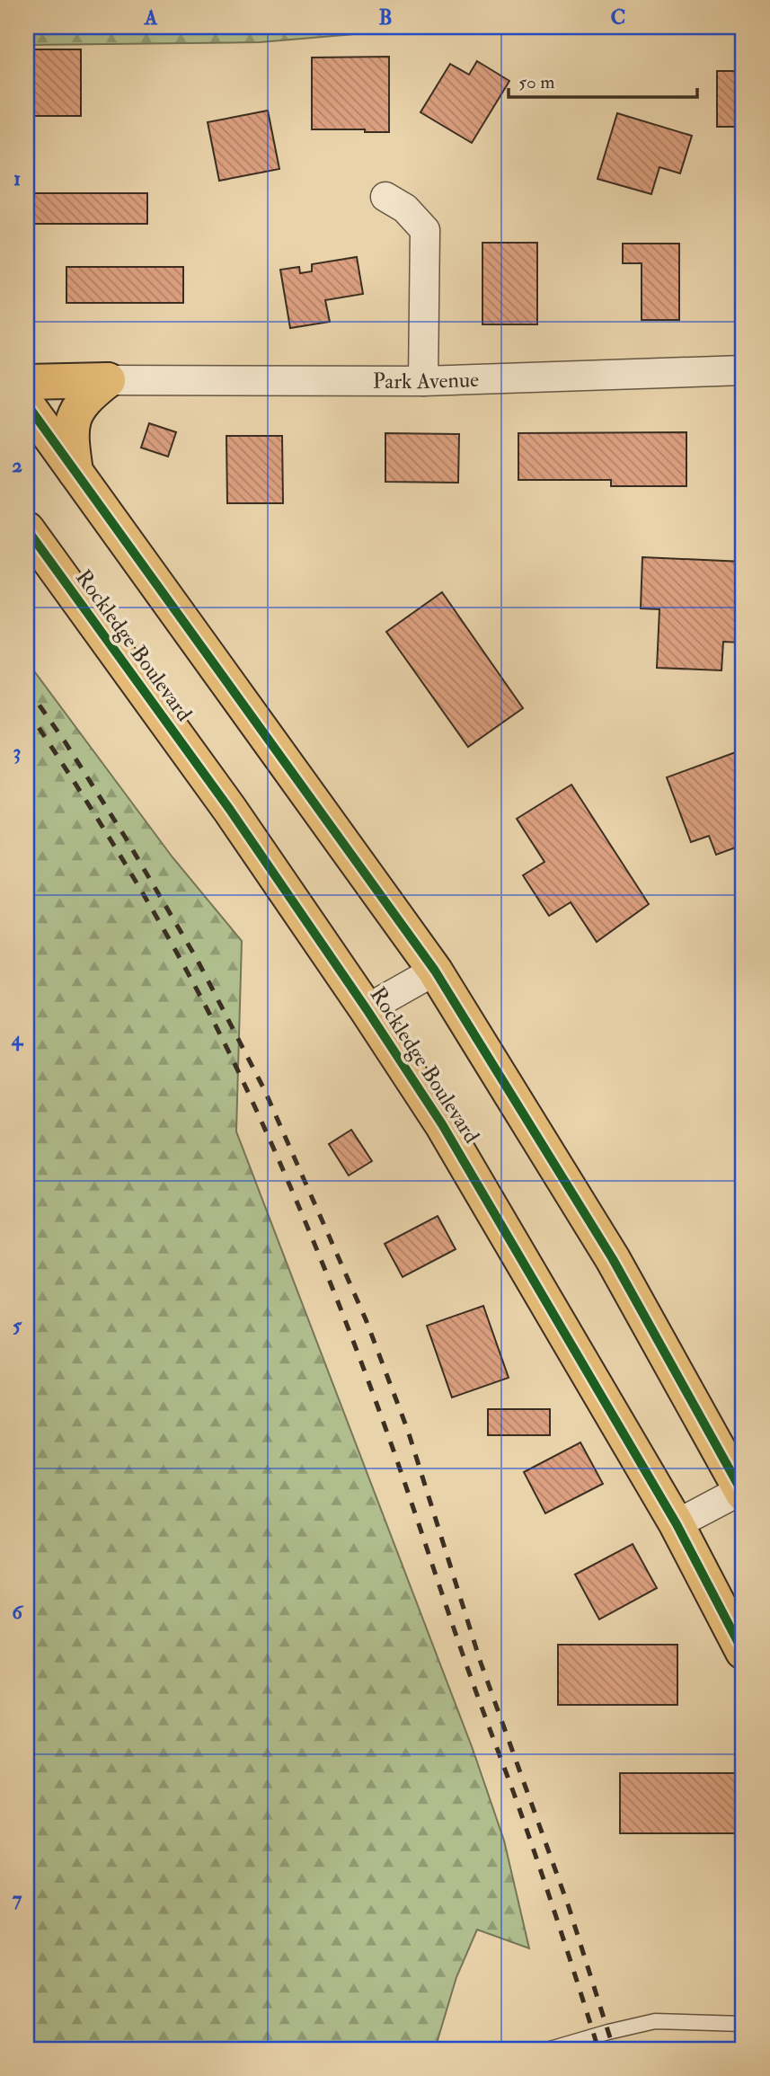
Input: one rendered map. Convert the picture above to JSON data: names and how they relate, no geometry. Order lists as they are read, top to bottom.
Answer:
{
  "streets": {
    "main road": ["Rockledge Boulevard"],
    "street": ["Park Avenue"]
  },
  "scale_bar": "50 m",
  "grid": {
    "columns": ["A", "B", "C"],
    "rows": [
      "1",
      "2",
      "3",
      "4",
      "5",
      "6",
      "7"
    ]
  }
}
